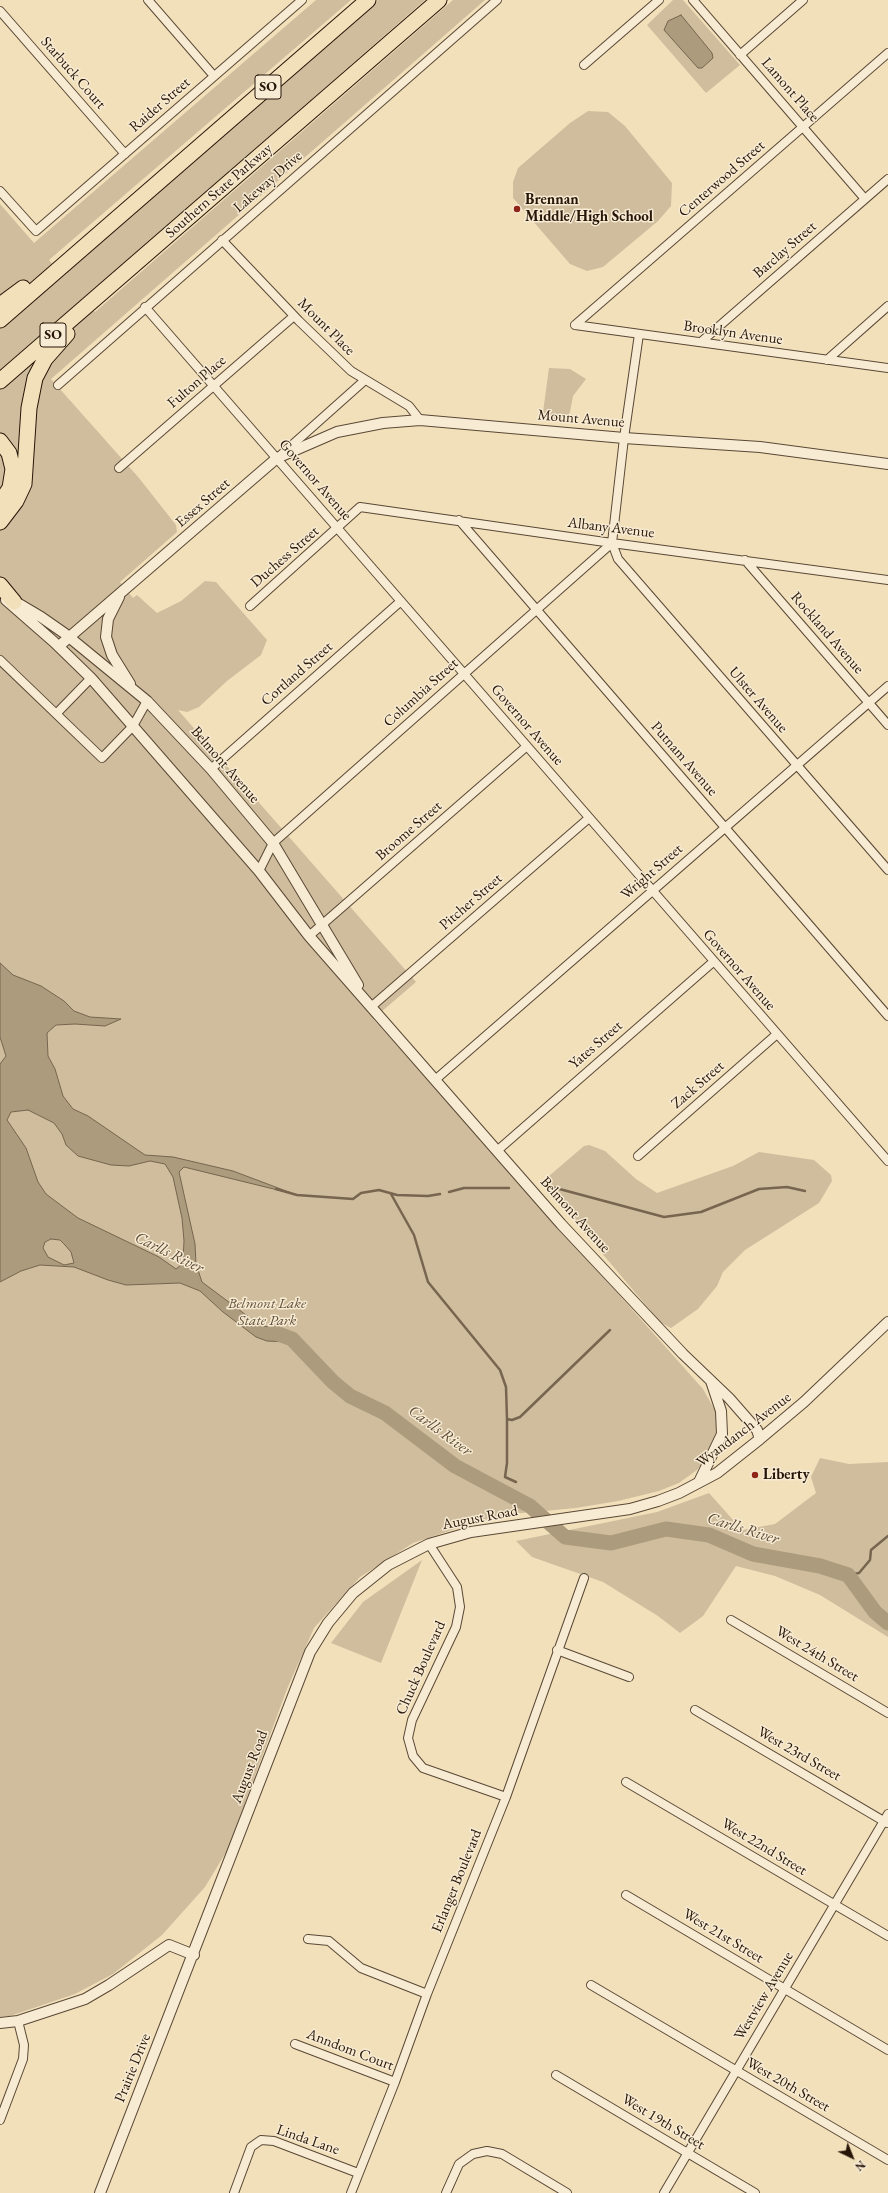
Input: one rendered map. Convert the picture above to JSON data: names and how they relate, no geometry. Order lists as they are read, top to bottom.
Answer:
{
  "streets": {
    "highway": ["SO", "Southern State Parkway"],
    "street": [
      "Starbuck Court",
      "Lamont Place",
      "Raider Street",
      "Centerwood Street",
      "Lakeway Drive",
      "Barclay Street",
      "Mount Place",
      "Brooklyn Avenue",
      "Fulton Place",
      "Mount Avenue",
      "Governor Avenue",
      "Essex Street",
      "Albany Avenue",
      "Duchess Street",
      "Rockland Avenue",
      "Cortland Street",
      "Columbia Street",
      "Ulster Avenue",
      "Putnam Avenue",
      "Belmont Avenue",
      "Broome Street",
      "Wright Street",
      "Pitcher Street",
      "Yates Street",
      "Zack Street",
      "Wyandanch Avenue",
      "August Road",
      "West 24th Street",
      "Chuck Boulevard",
      "West 23rd Street",
      "West 22nd Street",
      "Erlanger Boulevard",
      "West 21st Street",
      "Westview Avenue",
      "Anndom Court",
      "Prairie Drive",
      "West 20th Street",
      "West 19th Street",
      "Linda Lane"
    ]
  },
  "crossings": [
    ["Starbuck Court", "Raider Street"],
    ["Lamont Place", "Centerwood Street"],
    ["Lamont Place", "Barclay Street"],
    ["Centerwood Street", "Brooklyn Avenue"],
    ["Lakeway Drive", "Mount Place"],
    ["Lakeway Drive", "Governor Avenue"],
    ["Barclay Street", "Brooklyn Avenue"],
    ["Mount Place", "Fulton Place"],
    ["Mount Place", "Mount Avenue"],
    ["Mount Place", "Essex Street"],
    ["Fulton Place", "Governor Avenue"],
    ["Mount Avenue", "Governor Avenue"],
    ["Mount Avenue", "Essex Street"],
    ["Governor Avenue", "Essex Street"],
    ["Governor Avenue", "Albany Avenue"],
    ["Governor Avenue", "Duchess Street"],
    ["Governor Avenue", "Cortland Street"],
    ["Governor Avenue", "Columbia Street"],
    ["Governor Avenue", "Broome Street"],
    ["Governor Avenue", "Wright Street"],
    ["Governor Avenue", "Pitcher Street"],
    ["Governor Avenue", "Yates Street"],
    ["Governor Avenue", "Zack Street"],
    ["Essex Street", "Belmont Avenue"],
    ["Albany Avenue", "Duchess Street"],
    ["Albany Avenue", "Rockland Avenue"],
    ["Albany Avenue", "Columbia Street"],
    ["Albany Avenue", "Ulster Avenue"],
    ["Albany Avenue", "Putnam Avenue"],
    ["Rockland Avenue", "Wright Street"],
    ["Cortland Street", "Belmont Avenue"],
    ["Columbia Street", "Ulster Avenue"],
    ["Columbia Street", "Putnam Avenue"],
    ["Columbia Street", "Belmont Avenue"],
    ["Ulster Avenue", "Wright Street"],
    ["Putnam Avenue", "Wright Street"],
    ["Belmont Avenue", "Broome Street"],
    ["Belmont Avenue", "Wright Street"],
    ["Belmont Avenue", "Pitcher Street"],
    ["Belmont Avenue", "Yates Street"],
    ["Belmont Avenue", "Wyandanch Avenue"],
    ["Wyandanch Avenue", "August Road"],
    ["August Road", "Chuck Boulevard"],
    ["August Road", "Prairie Drive"],
    ["Chuck Boulevard", "Erlanger Boulevard"],
    ["West 23rd Street", "Westview Avenue"],
    ["West 22nd Street", "Westview Avenue"],
    ["Erlanger Boulevard", "Anndom Court"],
    ["Erlanger Boulevard", "Linda Lane"],
    ["West 21st Street", "Westview Avenue"],
    ["Westview Avenue", "West 20th Street"],
    ["Westview Avenue", "West 19th Street"]
  ],
  "water": ["Carlls River"],
  "parks": ["Belmont Lake State Park"],
  "places": ["Brennan Middle/High School", "Liberty"],
  "north": "bottom right"
}
